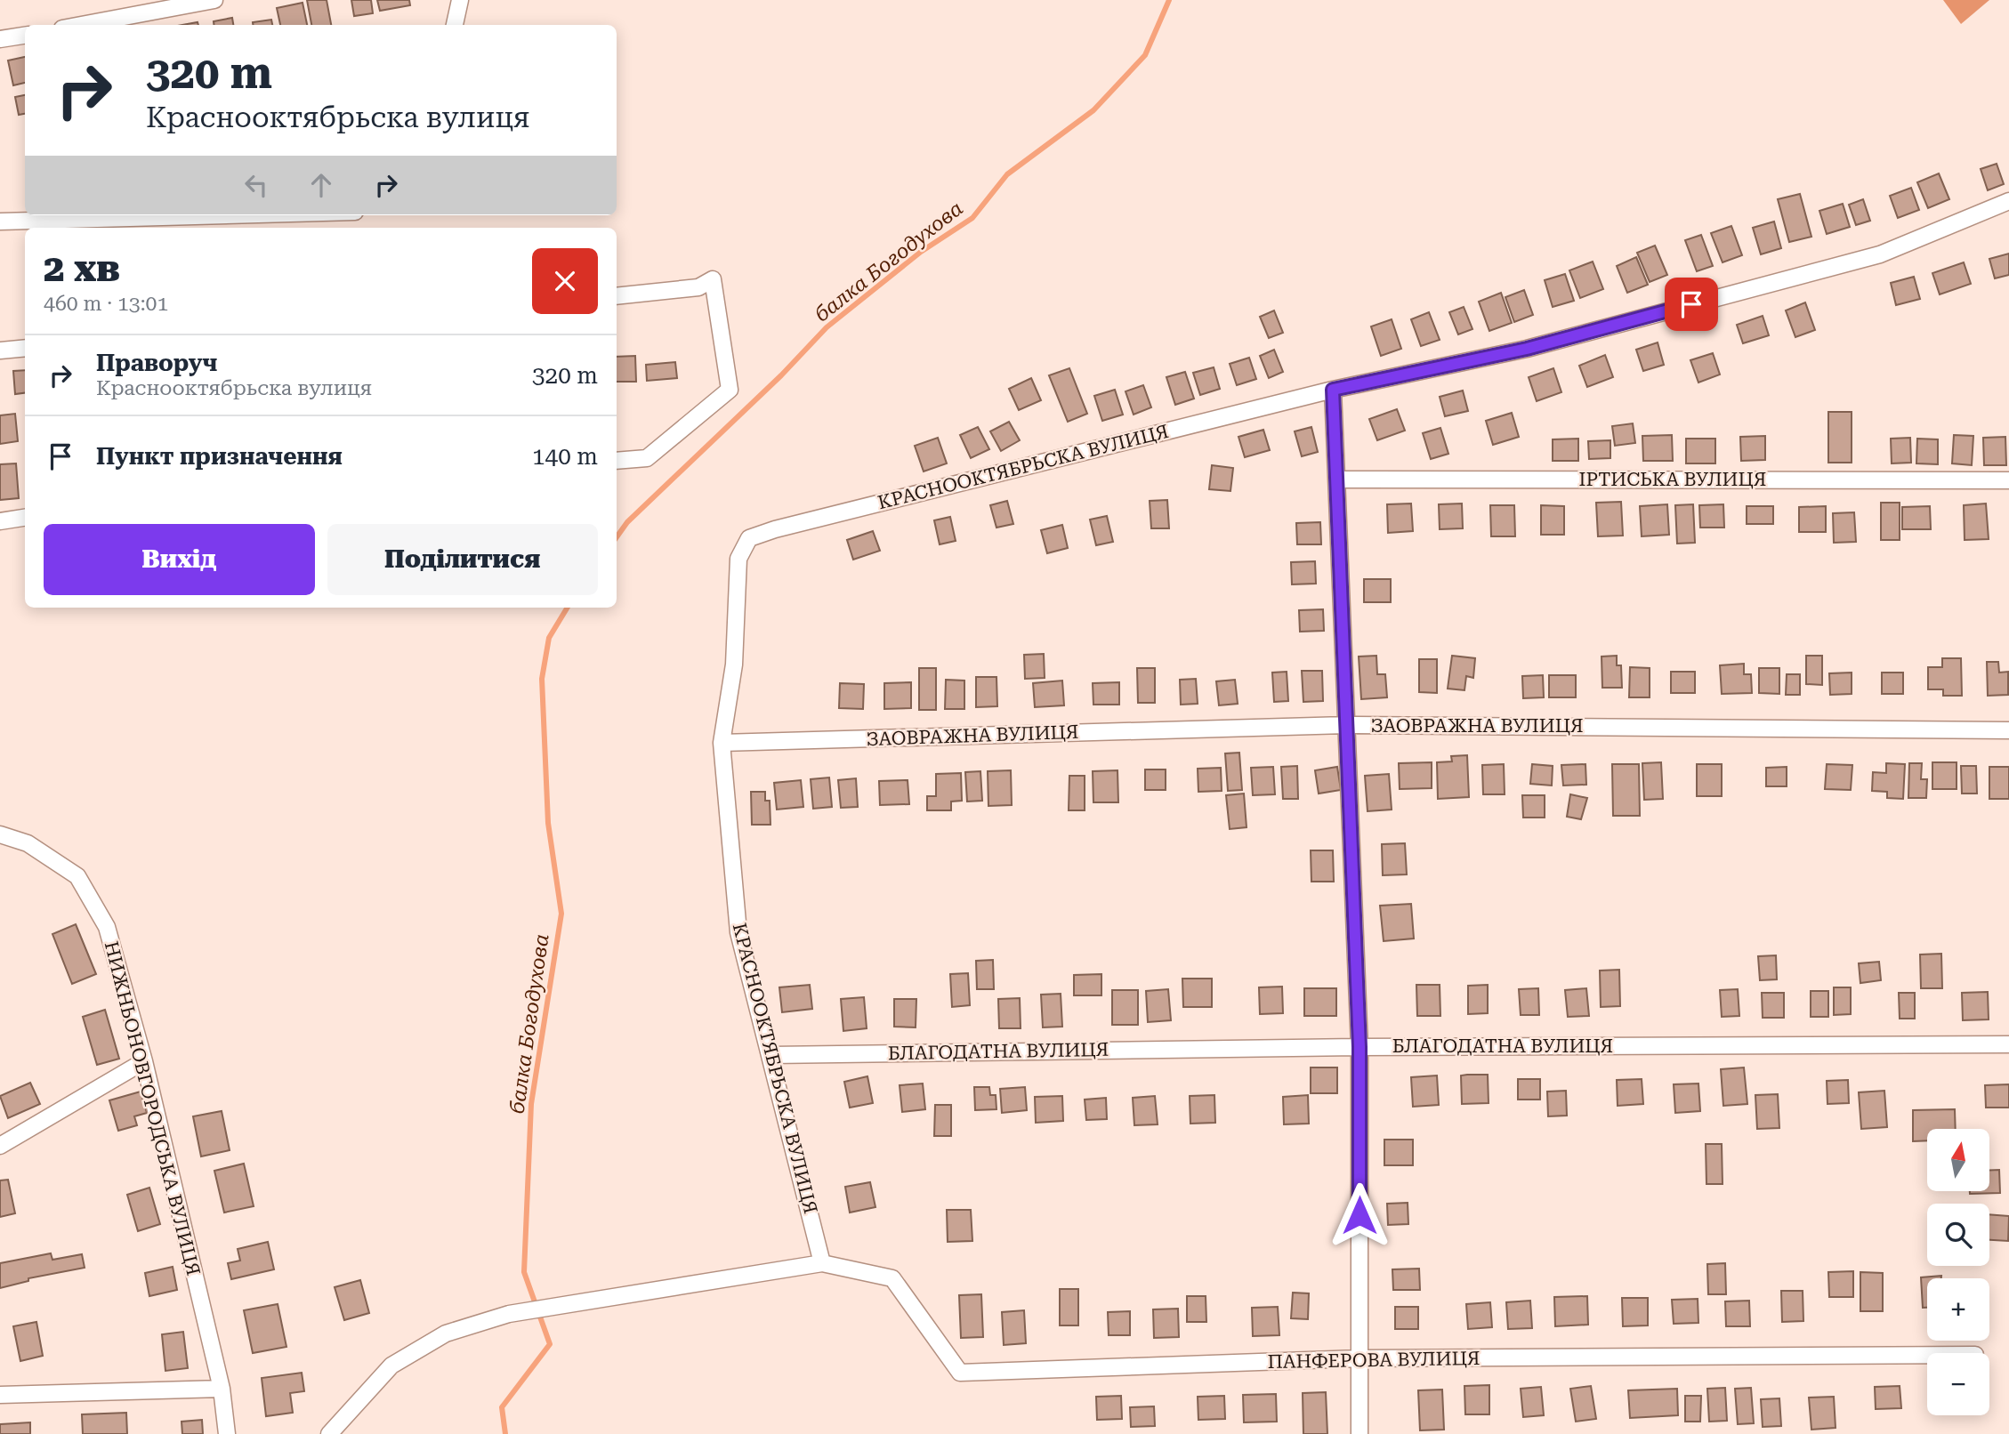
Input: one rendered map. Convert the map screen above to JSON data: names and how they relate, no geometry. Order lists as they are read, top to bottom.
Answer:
{
  "streets": {
    "street": [
      "КРАСНООКТЯБРЬСКА ВУЛИЦЯ",
      "ІРТИСЬКА ВУЛИЦЯ",
      "ЗАОВРАЖНА ВУЛИЦЯ",
      "БЛАГОДАТНА ВУЛИЦЯ",
      "НИЖНЬОНОВГОРОДСЬКА ВУЛИЦЯ",
      "ПАНФЕРОВА ВУЛИЦЯ"
    ]
  },
  "crossings": [
    ["КРАСНООКТЯБРЬСКА ВУЛИЦЯ", "ЗАОВРАЖНА ВУЛИЦЯ"],
    ["КРАСНООКТЯБРЬСКА ВУЛИЦЯ", "БЛАГОДАТНА ВУЛИЦЯ"],
    ["КРАСНООКТЯБРЬСКА ВУЛИЦЯ", "ПАНФЕРОВА ВУЛИЦЯ"]
  ],
  "water": ["балка Богодухова"],
  "north": "top",
  "page": {
    "turn": ["320 m", "Краснооктябрьска вулиця"],
    "heading": ["2 хв", "460 m · 13:01"],
    "list": [
      {
        "name": "Праворуч",
        "note": "Краснооктябрьска вулиця",
        "value": "320 m"
      },
      {
        "name": "Пункт призначення",
        "value": "140 m"
      }
    ],
    "buttons": ["Вихід", "Поділитися"],
    "map_buttons": ["+", "−"]
  }
}
